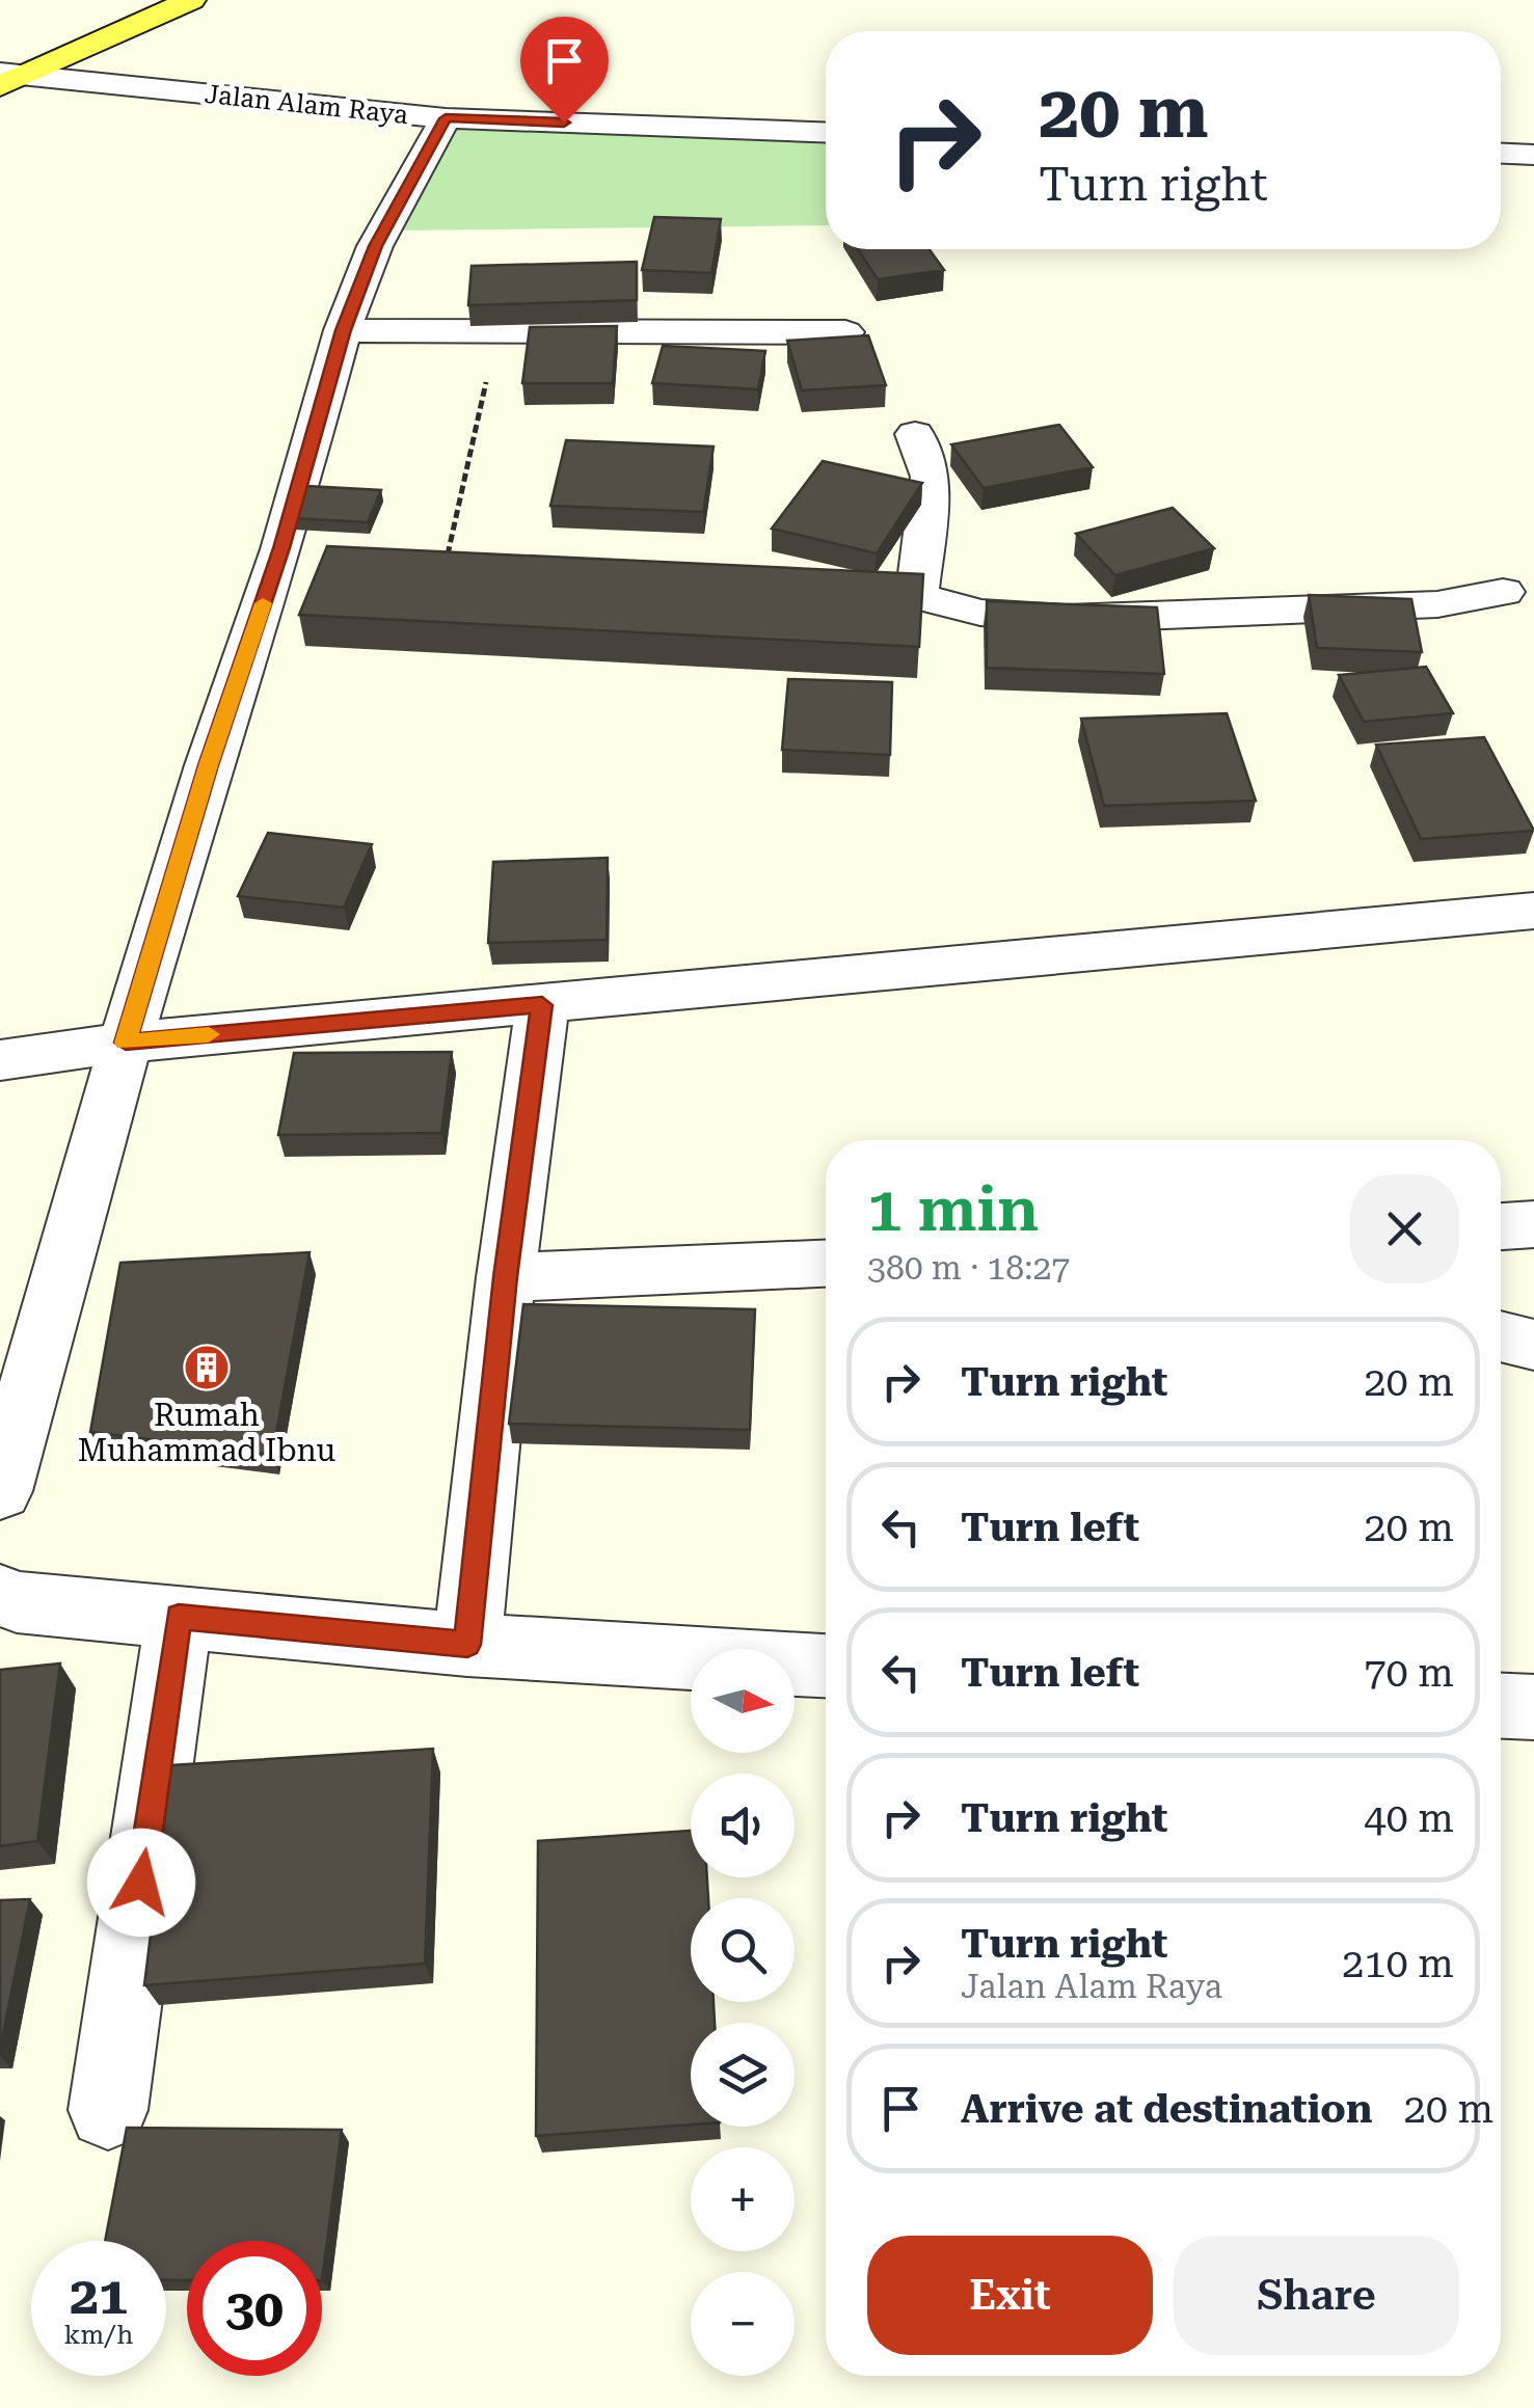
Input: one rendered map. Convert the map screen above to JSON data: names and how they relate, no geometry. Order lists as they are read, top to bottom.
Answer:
{
  "streets": {
    "street": ["Jalan Alam Raya"]
  },
  "places": {
    "building": ["Rumah Muhammad Ibnu"]
  },
  "north": "right",
  "page": {
    "turn": ["20 m", "Turn right"],
    "heading": ["1 min", "380 m · 18:27"],
    "list": [
      {
        "name": "Turn right",
        "value": "20 m"
      },
      {
        "name": "Turn left",
        "value": "20 m"
      },
      {
        "name": "Turn left",
        "value": "70 m"
      },
      {
        "name": "Turn right",
        "value": "40 m"
      },
      {
        "name": "Turn right",
        "note": "Jalan Alam Raya",
        "value": "210 m"
      },
      {
        "name": "Arrive at destination",
        "value": "20 m"
      }
    ],
    "map_buttons": ["+", "−"],
    "buttons": ["Exit", "Share"],
    "speed": "21 km/h",
    "limit": "30"
  }
}
